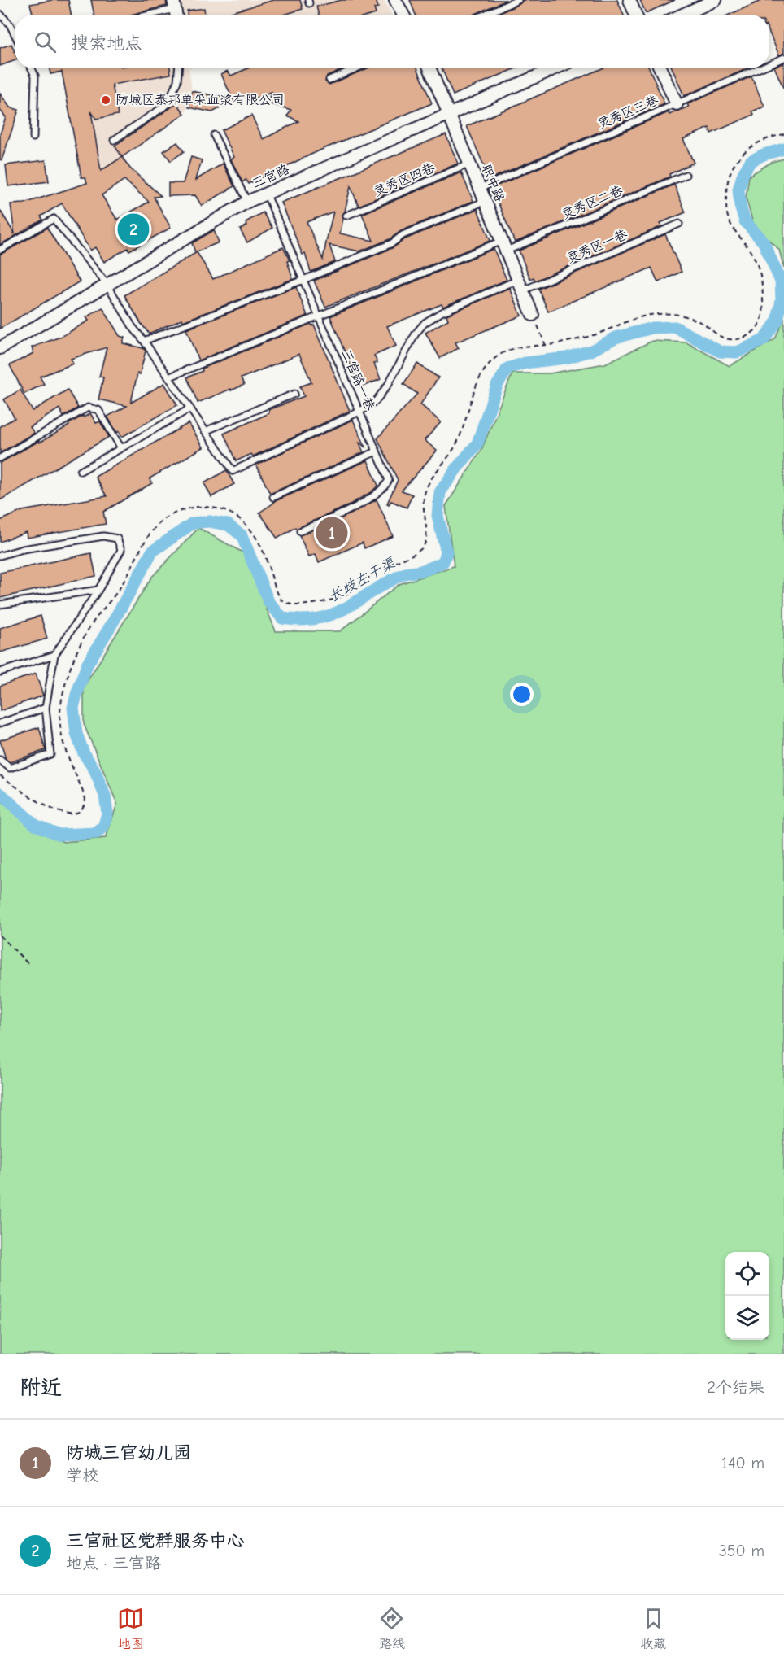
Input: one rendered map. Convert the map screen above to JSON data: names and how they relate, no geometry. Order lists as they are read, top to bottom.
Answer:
{
  "streets": {
    "street": ["三官路", "职中路"],
    "lane": [
      "灵秀区三巷",
      "灵秀区四巷",
      "灵秀区二巷",
      "灵秀区一巷",
      "三官路一巷"
    ]
  },
  "crossings": [
    ["灵秀区三巷", "职中路"],
    ["三官路", "职中路"],
    ["三官路", "三官路一巷"],
    ["灵秀区四巷", "职中路"],
    ["职中路", "灵秀区二巷"],
    ["职中路", "灵秀区一巷"],
    ["灵秀区二巷", "三官路一巷"]
  ],
  "water": ["长歧左干渠"],
  "places": ["防城区泰邦单采血浆有限公司"],
  "page": {
    "search": "搜索地点",
    "pins": ["2", "1"],
    "heading": ["附近", "2个结果"],
    "list": [
      {
        "mark": "1",
        "name": "防城三官幼儿园",
        "note": "学校",
        "value": "140 m"
      },
      {
        "mark": "2",
        "name": "三官社区党群服务中心",
        "note": "地点 · 三官路",
        "value": "350 m"
      }
    ],
    "nav": ["地图", "路线", "收藏"]
  }
}
